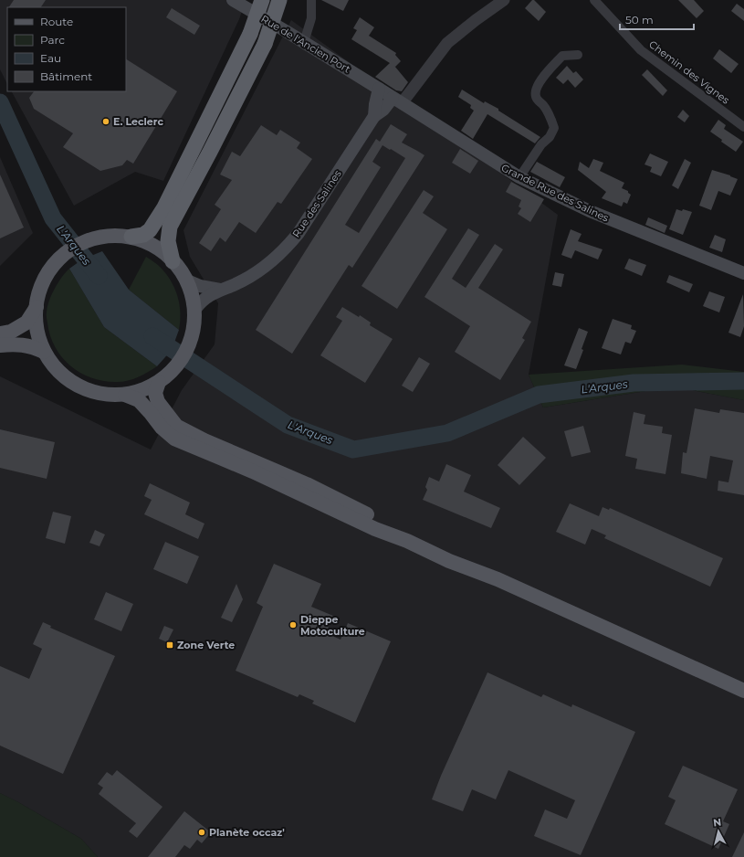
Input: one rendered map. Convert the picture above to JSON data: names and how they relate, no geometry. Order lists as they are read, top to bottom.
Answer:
{
  "streets": {
    "main road": ["Rue de l'Ancien Port", "Grande Rue des Salines", "Rue des Salines"],
    "street": ["Chemin des Vignes"]
  },
  "crossings": [
    ["Rue de l'Ancien Port", "Grande Rue des Salines"],
    ["Rue de l'Ancien Port", "Rue des Salines"],
    ["Grande Rue des Salines", "Rue des Salines"]
  ],
  "water": ["L'Arques"],
  "places": {
    "other": ["E. Leclerc", "Dieppe Motoculture", "Planète occaz'"],
    "transit": ["Zone Verte"]
  },
  "legend": [
    "Route",
    "Parc",
    "Eau",
    "Bâtiment"
  ],
  "scale_bar": "50 m",
  "north": "top"
}
